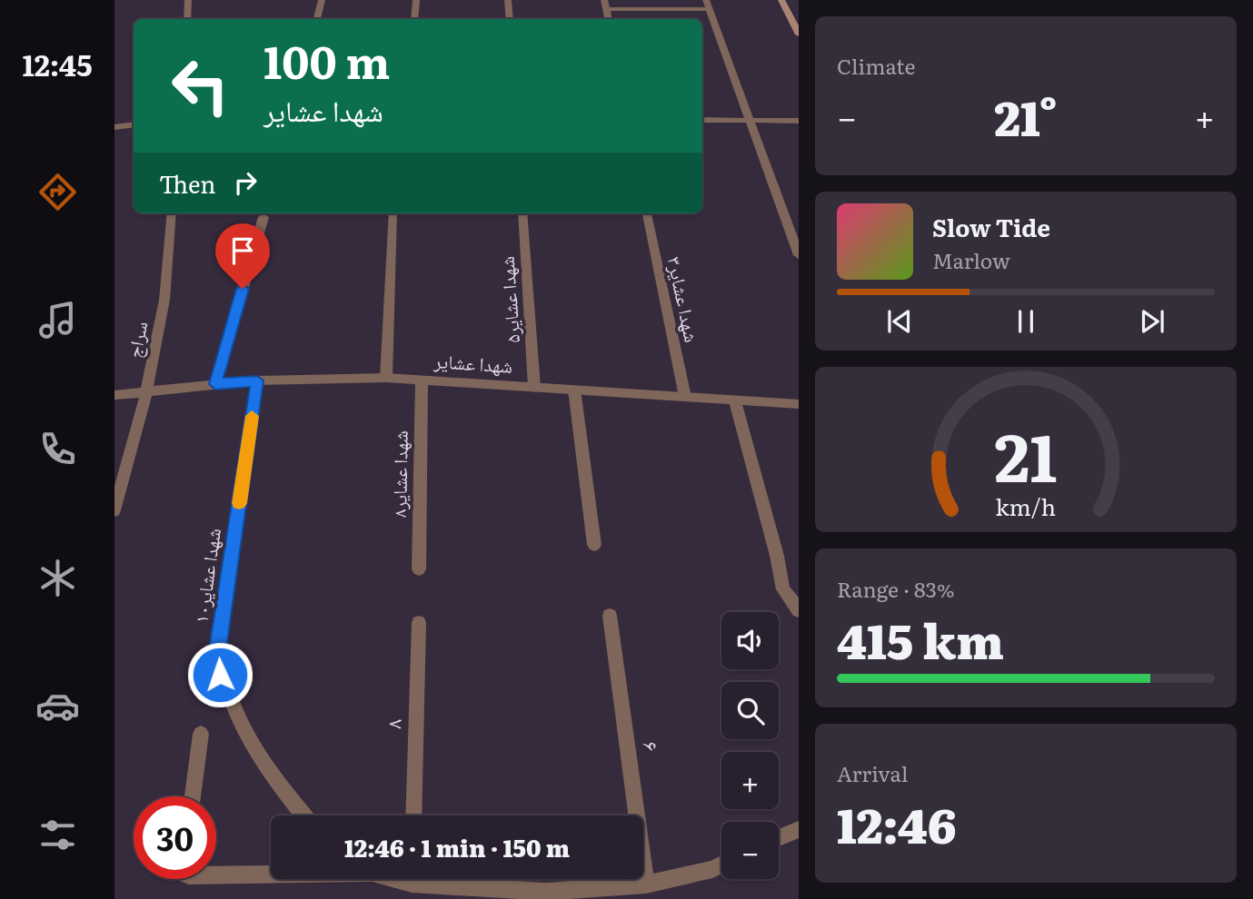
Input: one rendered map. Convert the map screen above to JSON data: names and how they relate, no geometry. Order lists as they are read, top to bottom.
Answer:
{
  "streets": {
    "street": [
      "شهدا عشایر۵",
      "شهدا عشایر۳",
      "سراج",
      "شهدا عشایر",
      "شهدا عشایر۸",
      "شهدا عشایر۱۰",
      "۸",
      "۶"
    ]
  },
  "crossings": [
    ["شهدا عشایر۵", "شهدا عشایر"],
    ["شهدا عشایر۳", "شهدا عشایر"],
    ["سراج", "شهدا عشایر"],
    ["شهدا عشایر", "شهدا عشایر۸"],
    ["شهدا عشایر", "شهدا عشایر۱۰"]
  ],
  "page": {
    "tabs": "12:45",
    "tile": [
      "Climate",
      ["Range · 83%", "415 km"],
      ["Arrival", "12:46"]
    ],
    "turn": ["100 m", "شهدا عشایر"],
    "heat": ["−", "21°", "+"],
    "then": "Then",
    "song": ["Slow Tide", "Marlow"],
    "map_buttons": ["+", "−"],
    "limit": "30",
    "trip": "12:46 · 1 min · 150 m",
    "gauge": ["21", "km/h"]
  }
}
